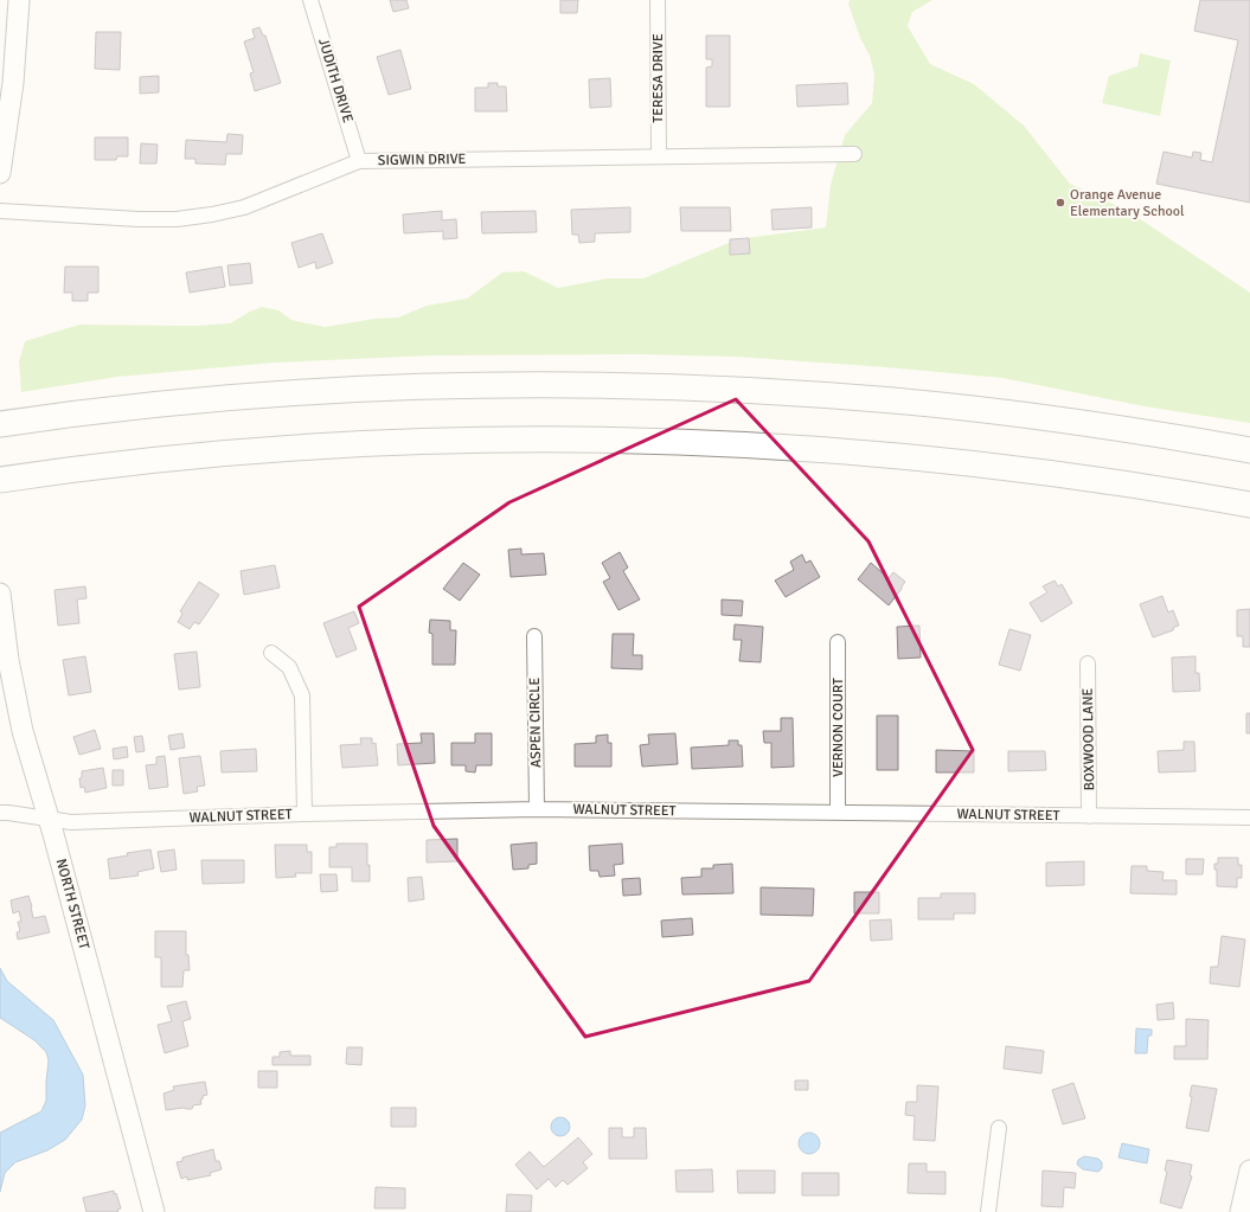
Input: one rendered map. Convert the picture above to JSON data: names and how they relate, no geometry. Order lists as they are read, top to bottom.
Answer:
{
  "streets": {
    "main road": ["NORTH STREET"],
    "street": [
      "TERESA DRIVE",
      "JUDITH DRIVE",
      "SIGWIN DRIVE",
      "ASPEN CIRCLE",
      "VERNON COURT",
      "BOXWOOD LANE",
      "WALNUT STREET"
    ]
  },
  "crossings": [
    ["TERESA DRIVE", "SIGWIN DRIVE"],
    ["JUDITH DRIVE", "SIGWIN DRIVE"],
    ["ASPEN CIRCLE", "WALNUT STREET"],
    ["VERNON COURT", "WALNUT STREET"],
    ["BOXWOOD LANE", "WALNUT STREET"],
    ["WALNUT STREET", "NORTH STREET"]
  ],
  "places": ["Orange Avenue Elementary School"]
}
